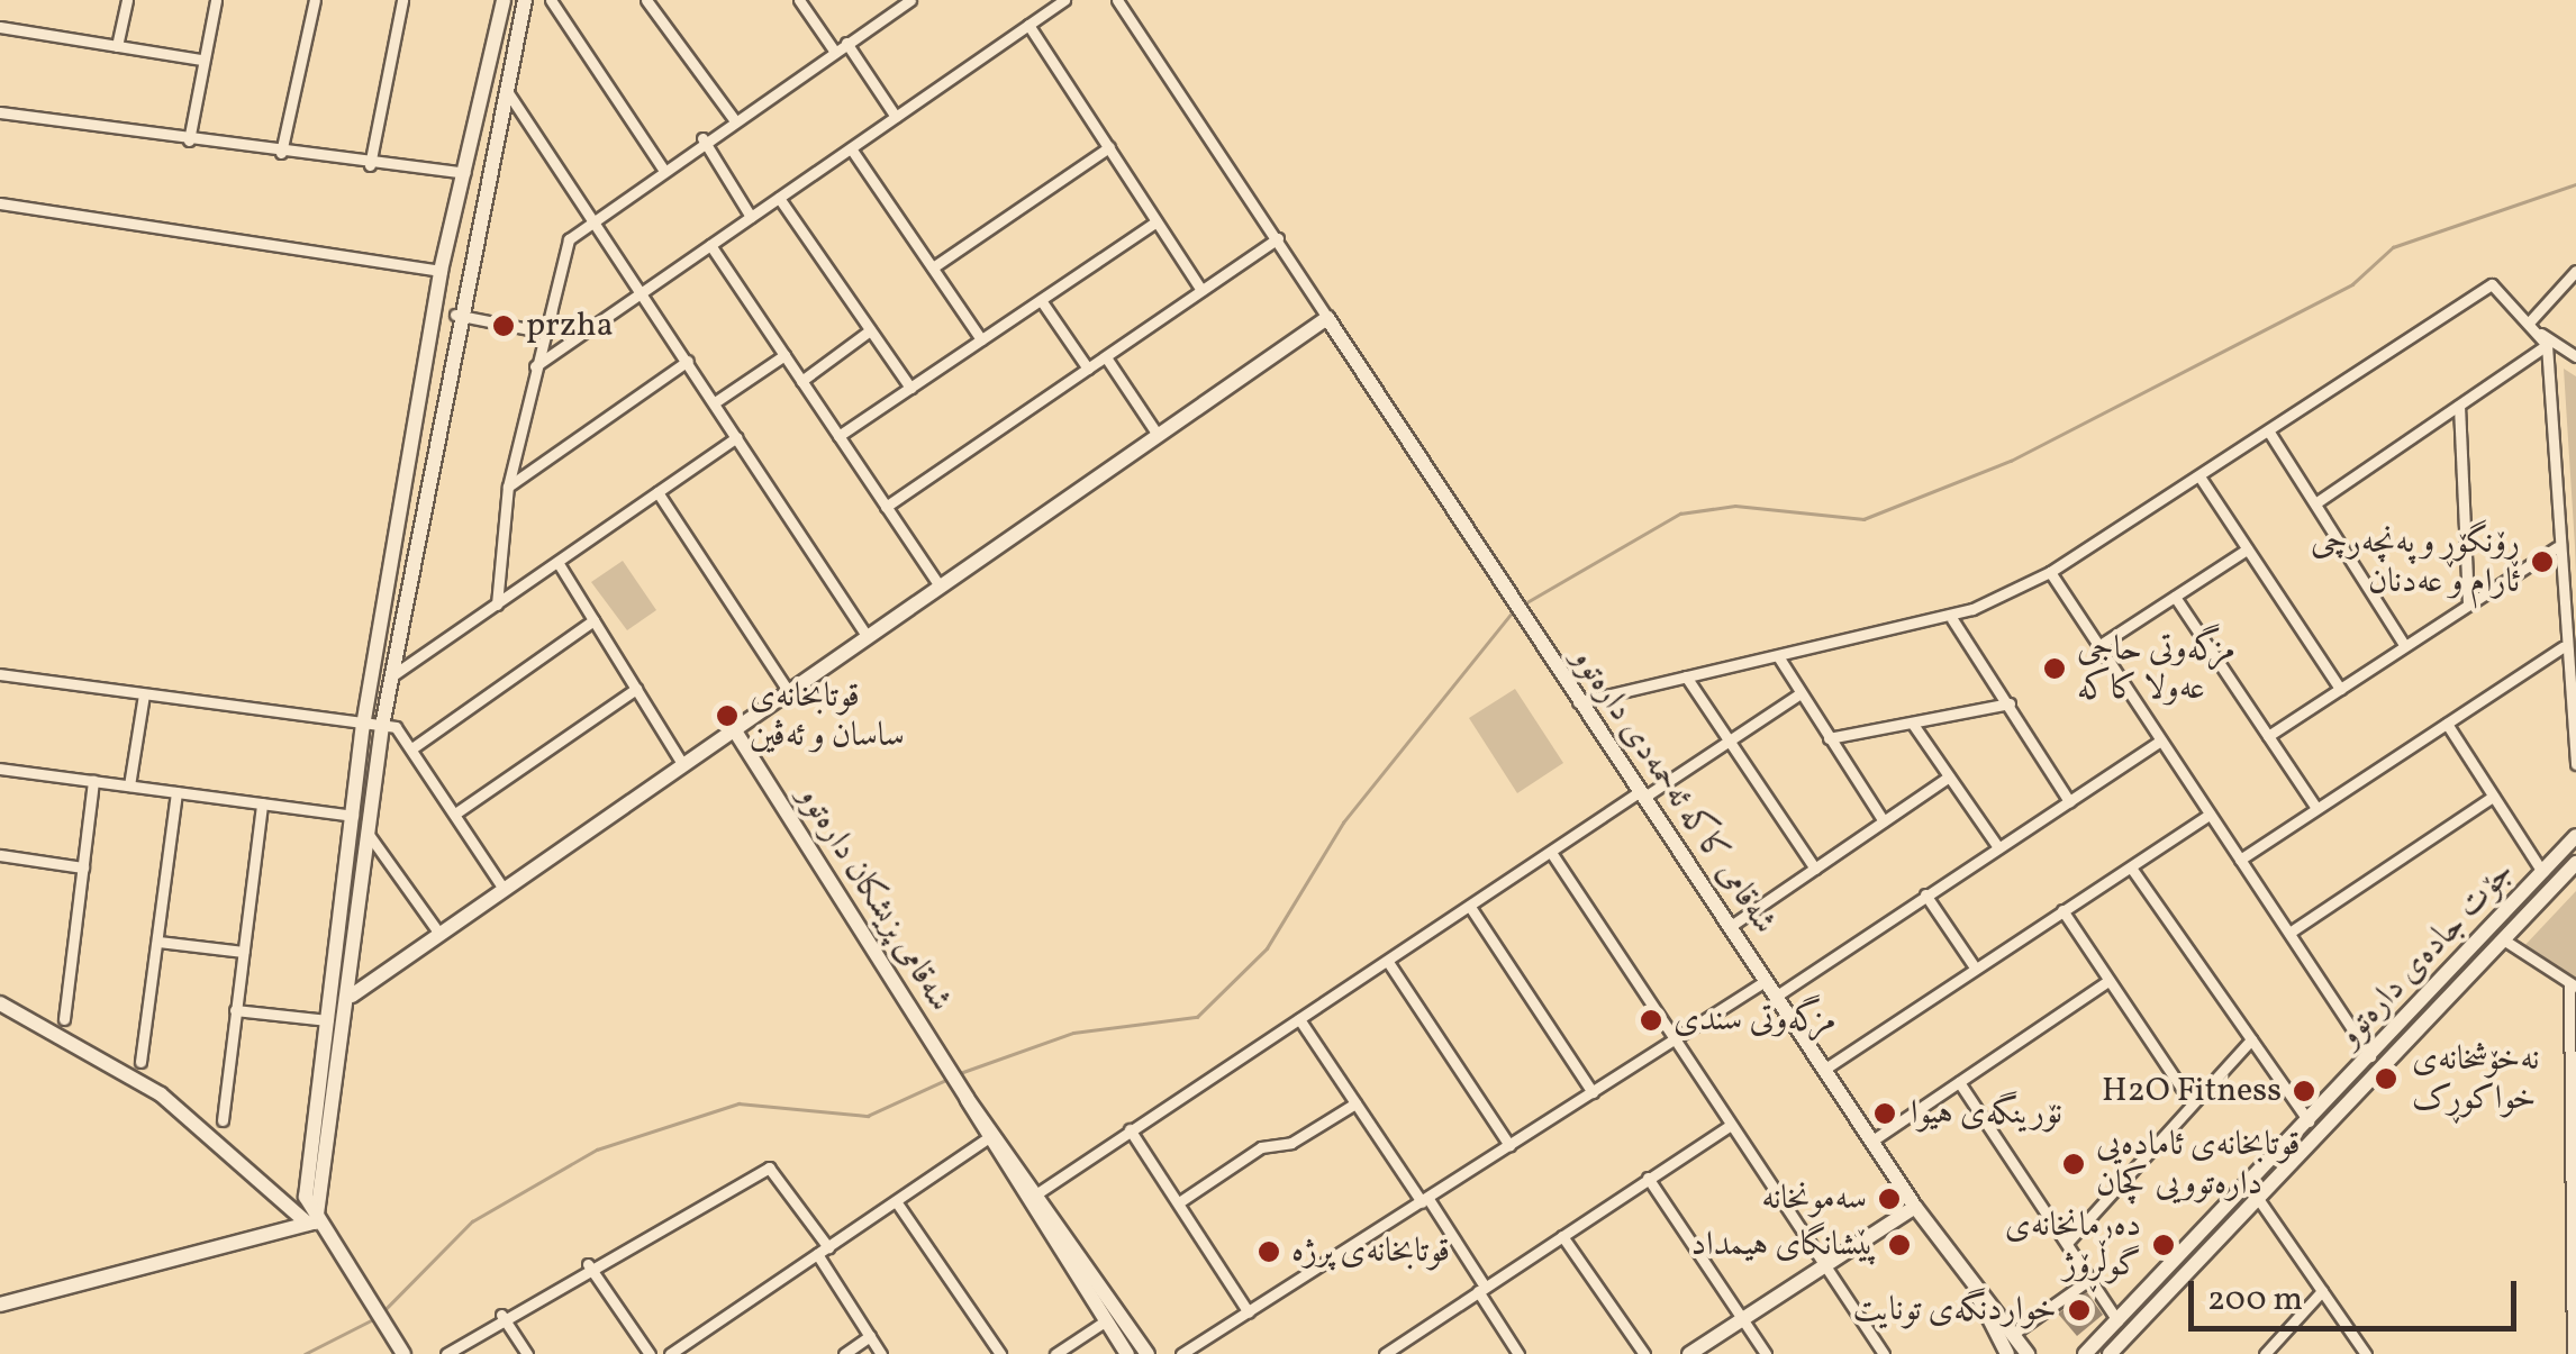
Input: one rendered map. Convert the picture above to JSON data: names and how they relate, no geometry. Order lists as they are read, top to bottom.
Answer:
{
  "streets": {
    "street": ["شەقامی کاکە ئەحمەدی دارەتوو", "شەقامی پزیشکان دارەتوو", "جۆت جادەی دارەتوو"]
  },
  "places": [
    "przha",
    "ڕۆنگۆڕ و پەنچەرچی ئارام و عەدنان",
    "مزگەوتی حاجی عەولا کاکە",
    "قوتابخانەی ساسان و ئەڤین",
    "مزگەوتی سندی",
    "نەخۆشخانەی خواکوڕک",
    "H2O Fitness",
    "نۆرینگەی هیوا",
    "قوتابخانەی ئامادەیی دارەتوویی کچان",
    "سەمونخانە",
    "پێشانگای هیمداد",
    "دەرمانخانەی گوڵڕۆژ",
    "قوتابخانەی پرژە",
    "خواردنگەی تونایت"
  ],
  "scale_bar": "200 m"
}
